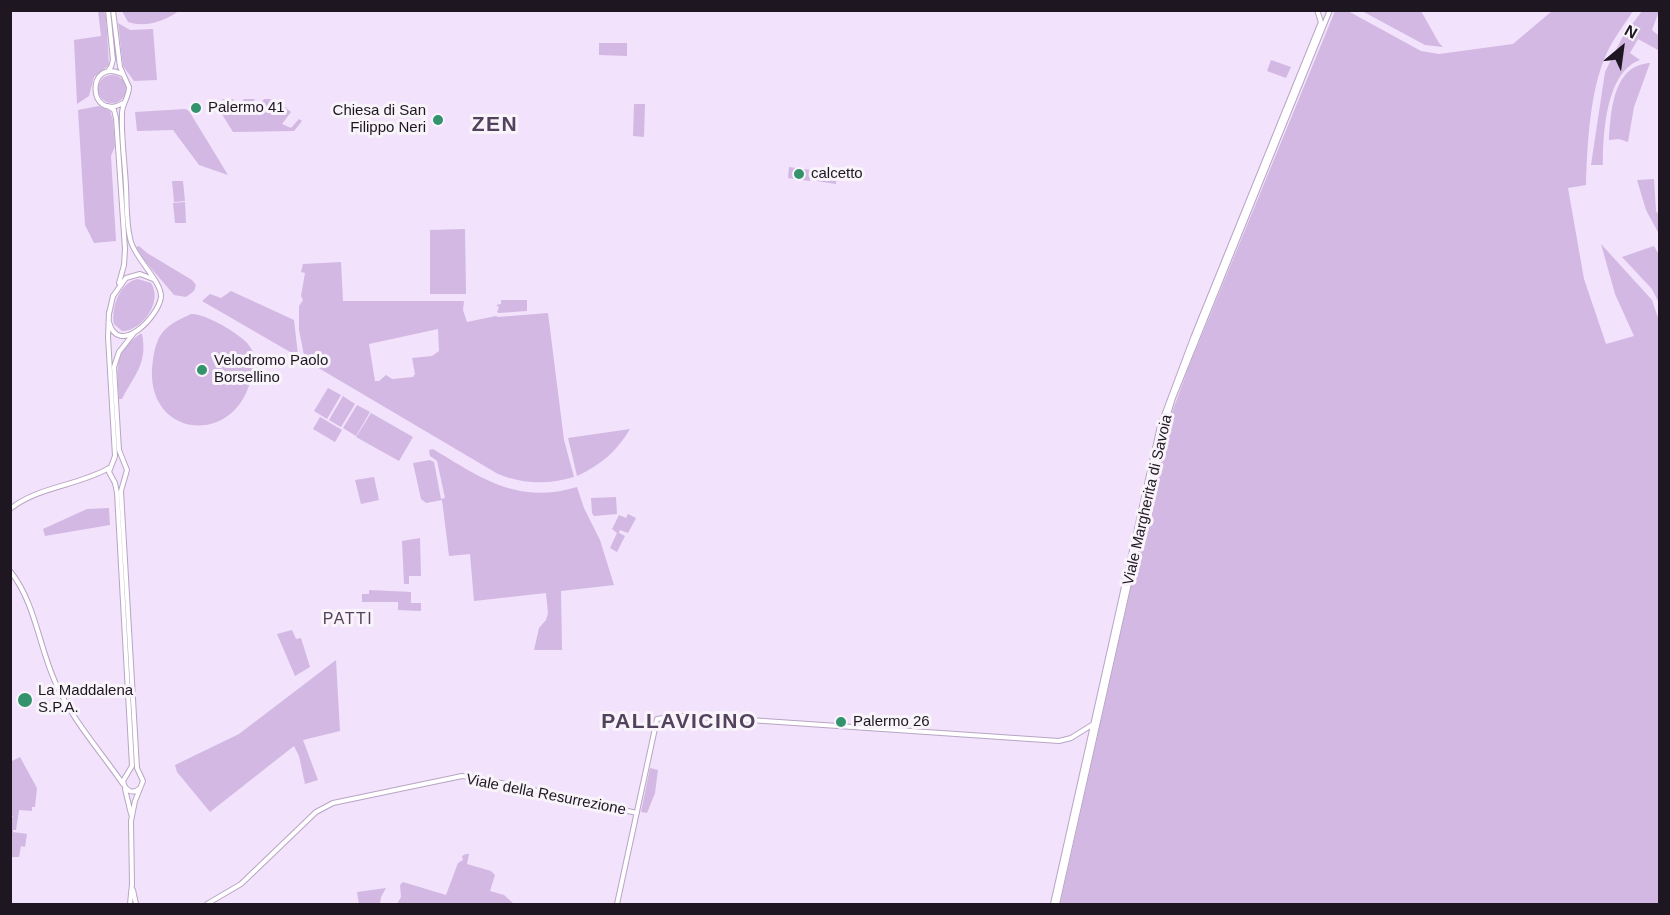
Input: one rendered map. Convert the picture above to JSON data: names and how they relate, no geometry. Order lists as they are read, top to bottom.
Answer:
{
  "streets": {
    "street": ["Viale Margherita di Savoia", "Viale della Resurrezione"]
  },
  "districts": ["ZEN", "PATTI", "PALLAVICINO"],
  "places": [
    "Palermo 41",
    "Chiesa di San Filippo Neri",
    "calcetto",
    "Velodromo Paolo Borsellino",
    "La Maddalena S.P.A.",
    "Palermo 26"
  ],
  "north": "top right"
}
